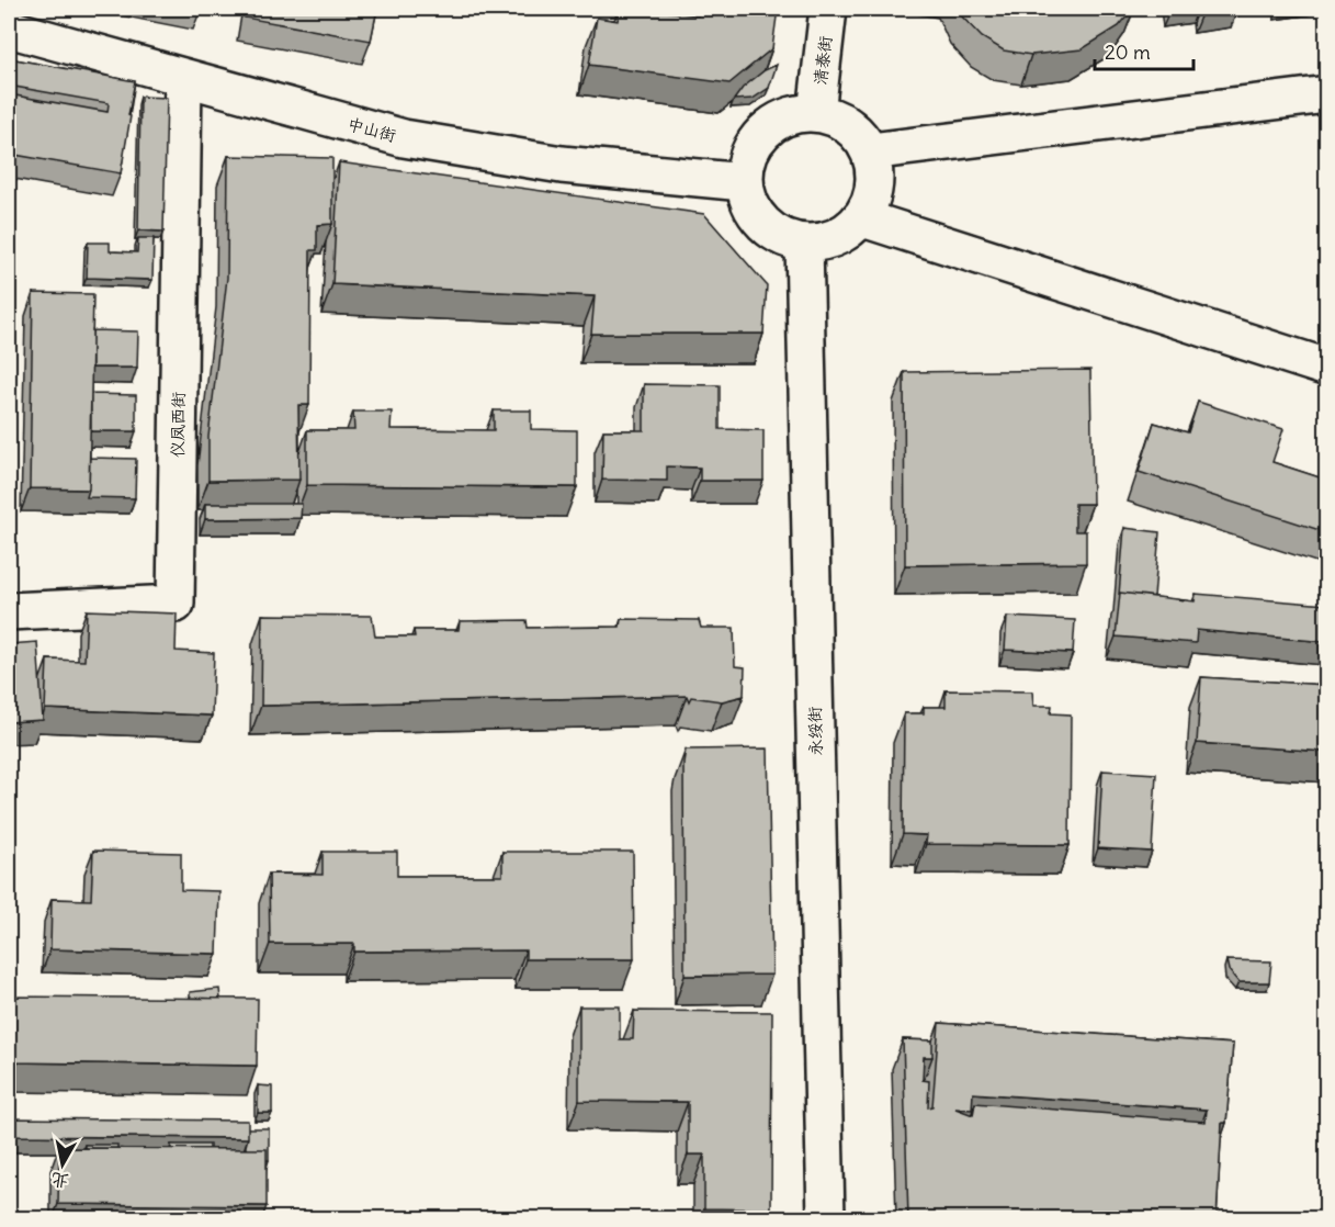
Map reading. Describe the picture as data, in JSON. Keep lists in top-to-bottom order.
{
  "streets": {
    "street": [
      "清泰街",
      "中山街",
      "仪凤西街",
      "永绥街"
    ]
  },
  "crossings": [
    ["清泰街", "中山街"],
    ["清泰街", "永绥街"],
    ["中山街", "仪凤西街"],
    ["中山街", "永绥街"]
  ],
  "scale_bar": "20 m",
  "north": "bottom"
}
